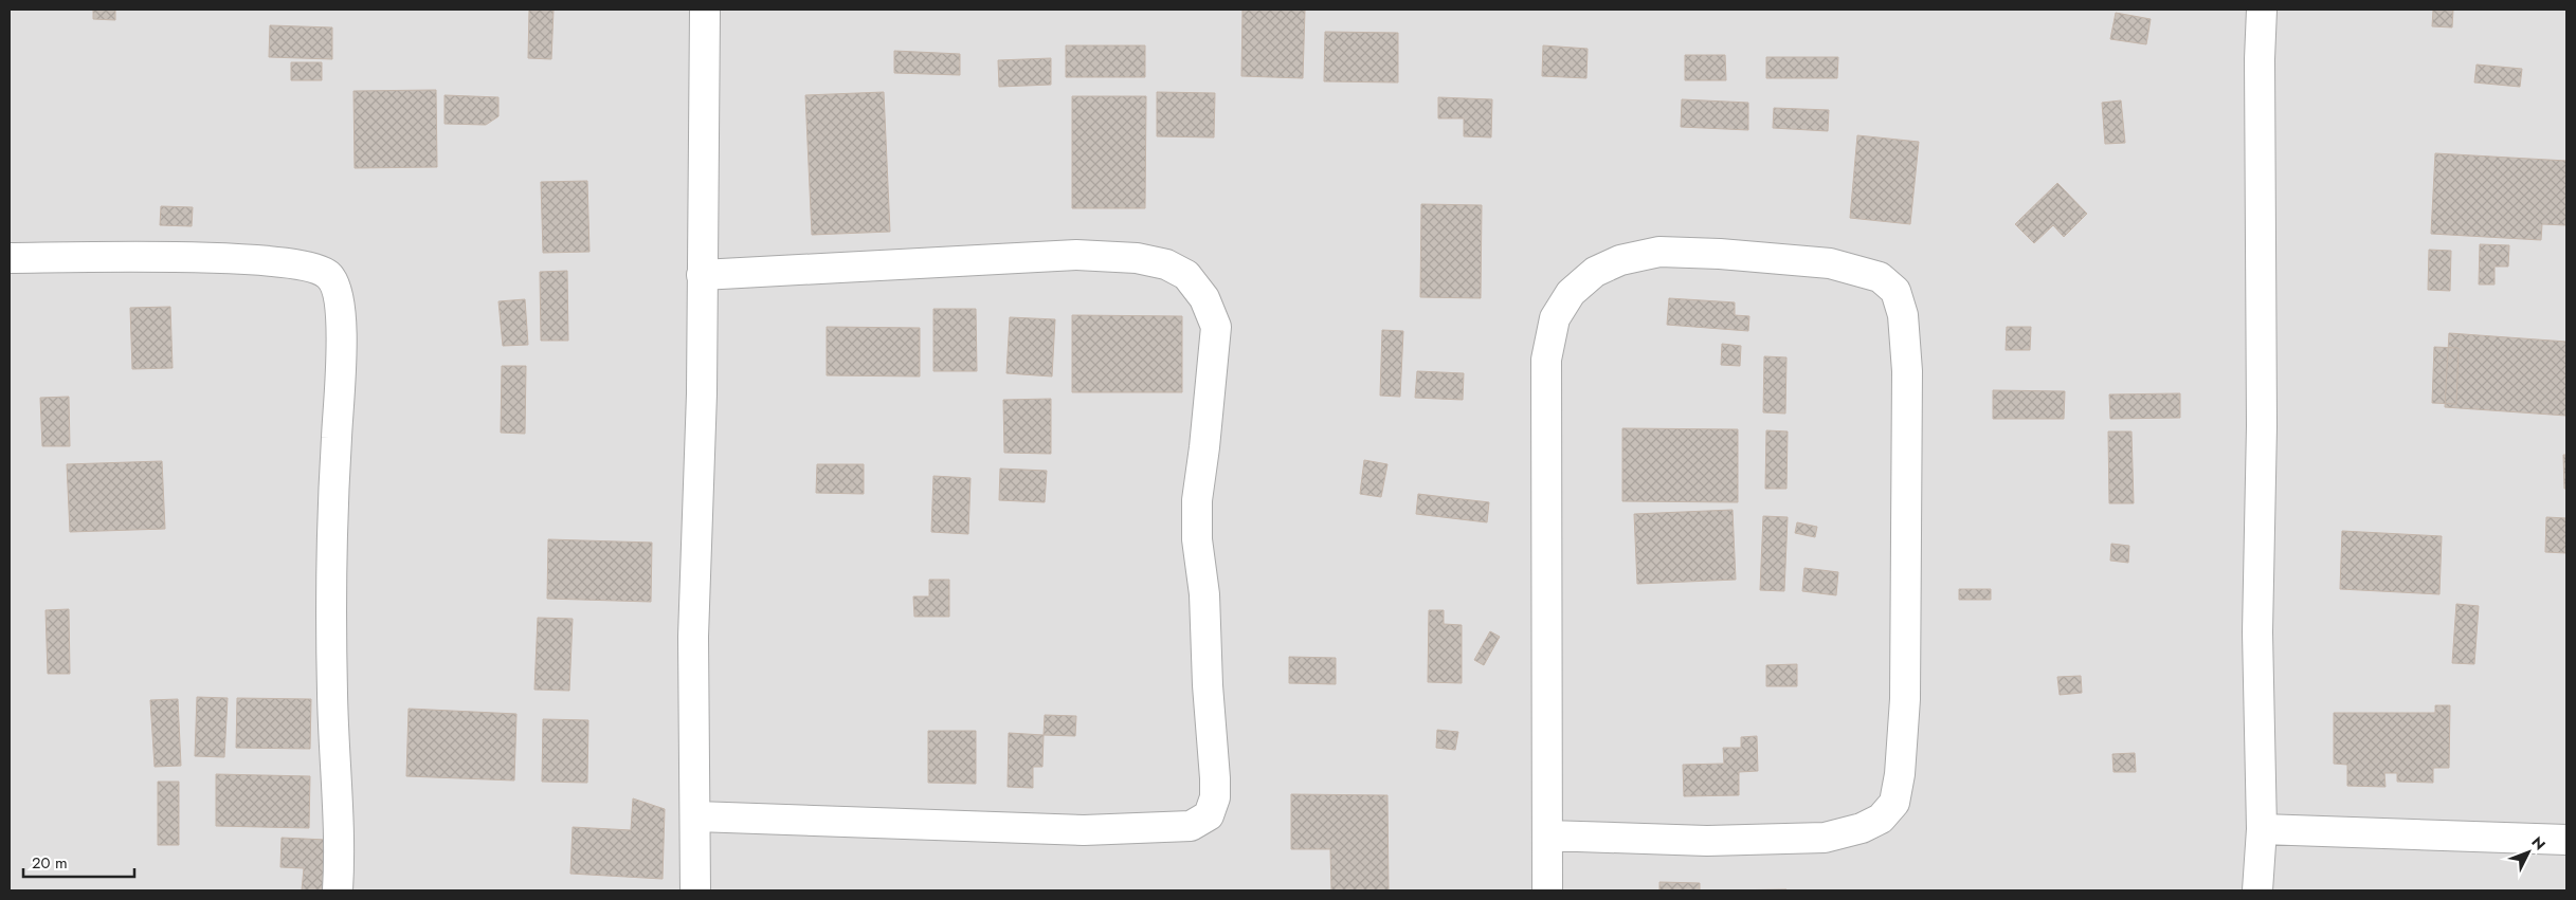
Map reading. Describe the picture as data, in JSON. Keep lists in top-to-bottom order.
{
  "scale_bar": "20 m",
  "north": "top right"
}
